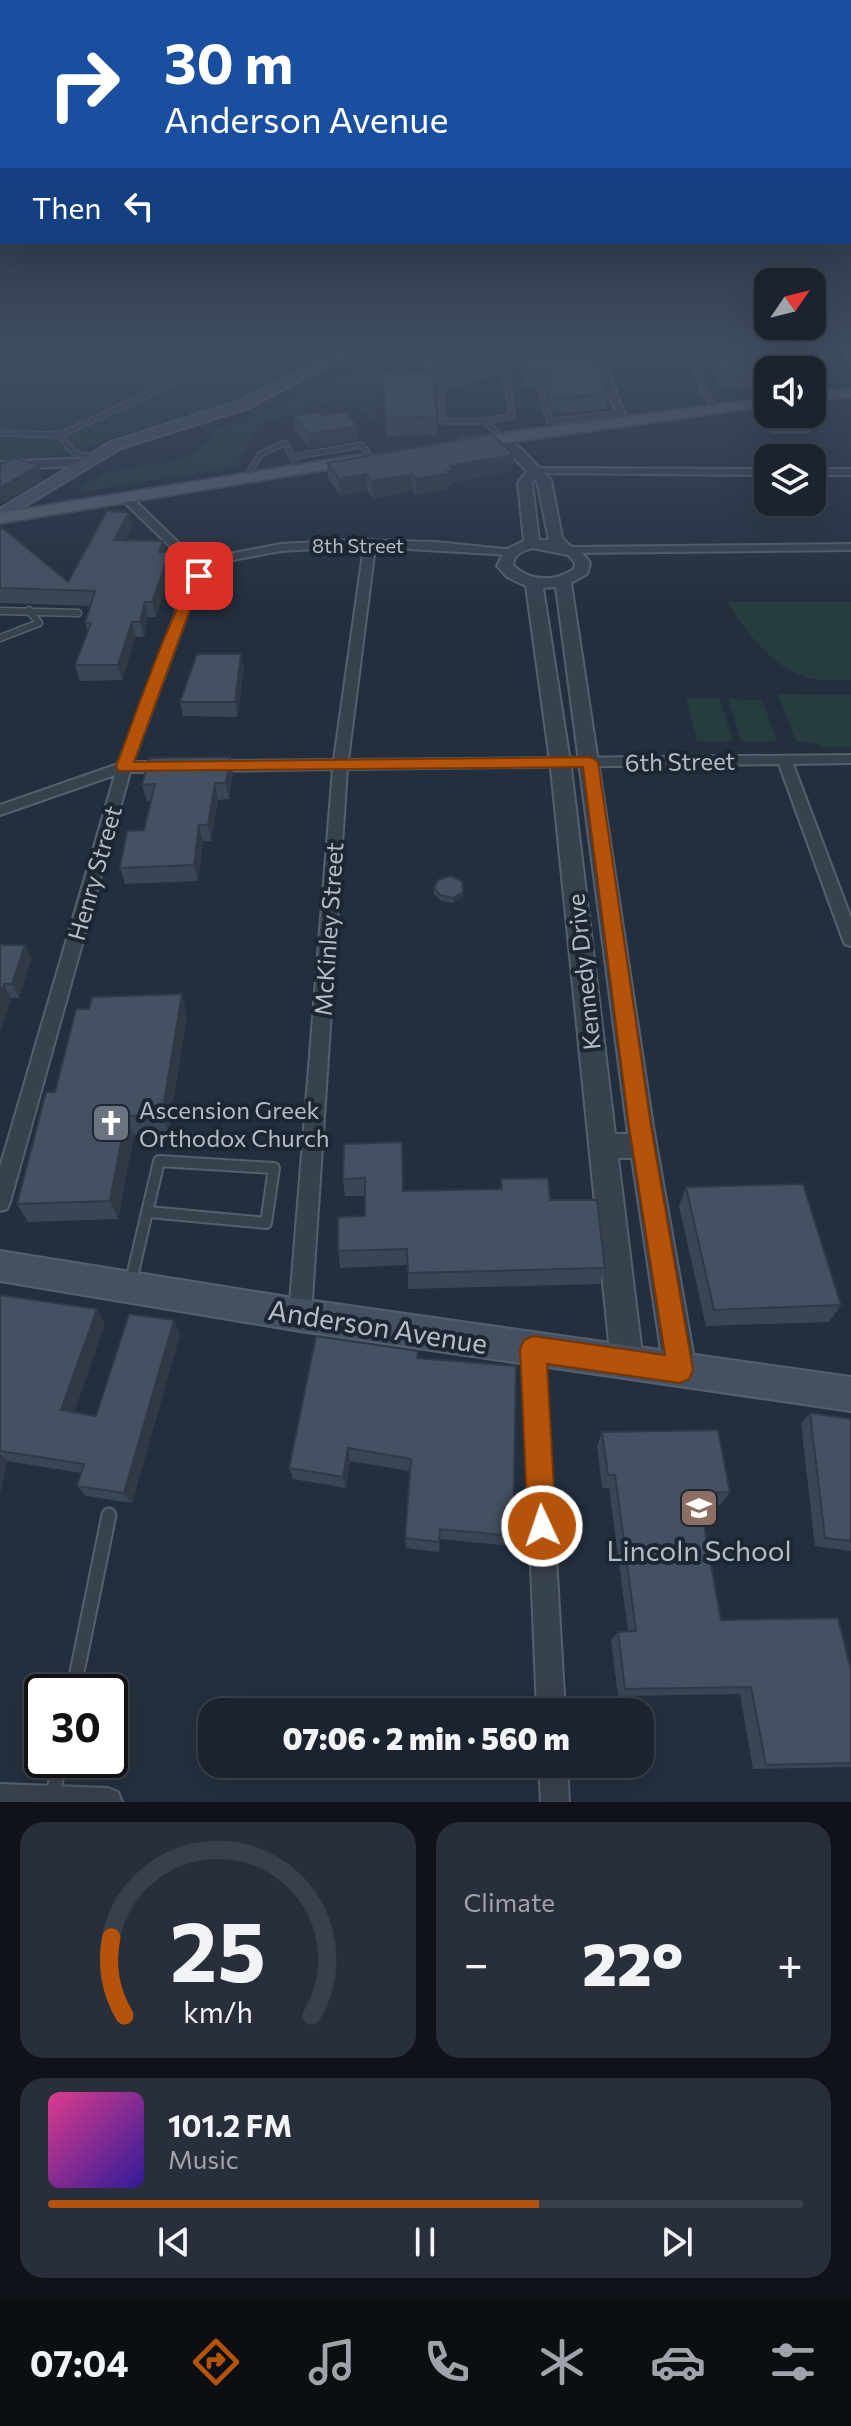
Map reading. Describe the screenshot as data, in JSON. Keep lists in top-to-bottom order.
{
  "streets": {
    "main road": ["Anderson Avenue"],
    "street": [
      "8th Street",
      "6th Street",
      "Henry Street",
      "McKinley Street",
      "Kennedy Drive"
    ]
  },
  "crossings": [
    ["8th Street", "Henry Street"],
    ["8th Street", "McKinley Street"],
    ["6th Street", "Henry Street"],
    ["6th Street", "McKinley Street"],
    ["6th Street", "Kennedy Drive"],
    ["McKinley Street", "Anderson Avenue"],
    ["Kennedy Drive", "Anderson Avenue"]
  ],
  "places": {
    "church": ["Ascension Greek Orthodox Church"],
    "school or university": ["Lincoln School"]
  },
  "north": "top right",
  "page": {
    "turn": ["30 m", "Anderson Avenue"],
    "then": "Then",
    "limit": "30",
    "trip": "07:06 · 2 min · 560 m",
    "tile": "Climate",
    "heat": ["−", "22°", "+"],
    "song": ["101.2 FM", "Music"],
    "tabs": "07:04",
    "gauge": ["25", "km/h"]
  }
}
